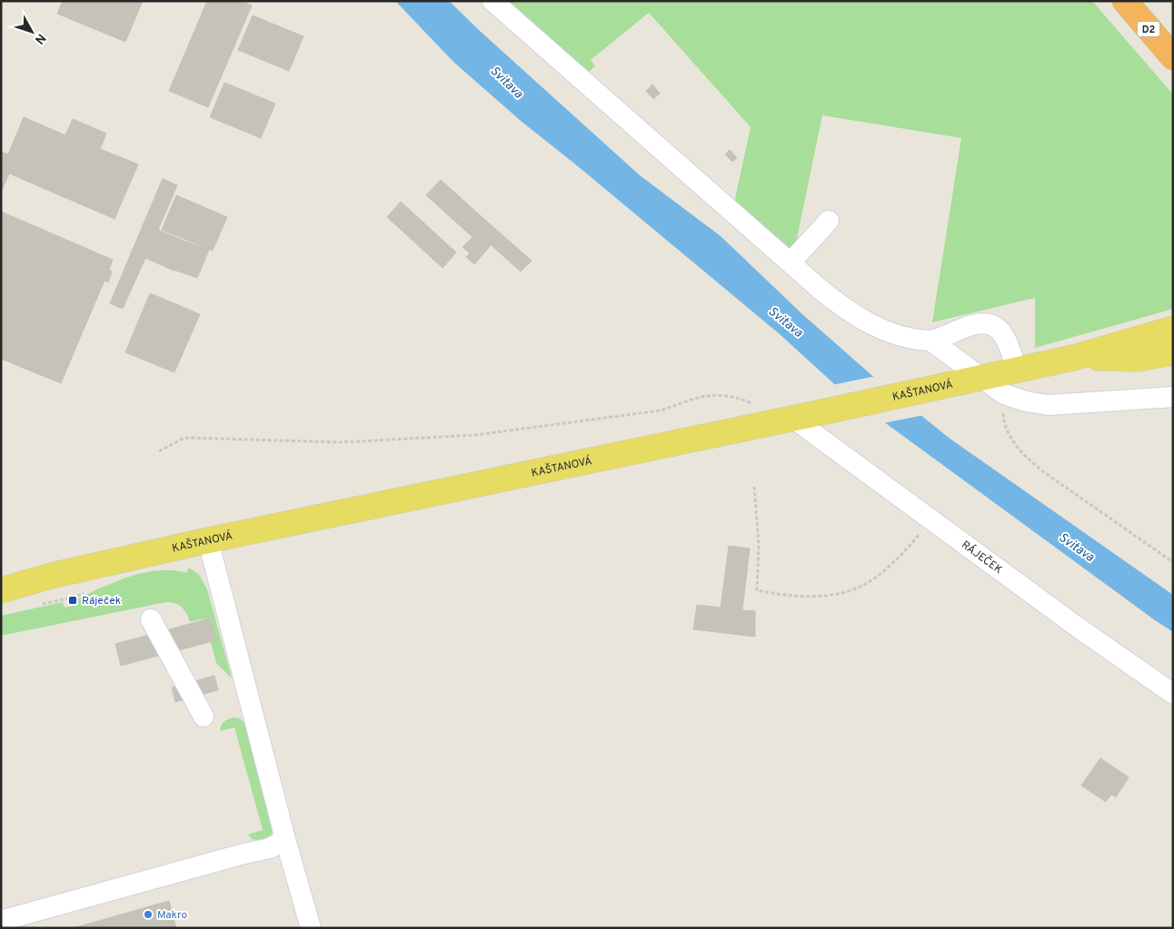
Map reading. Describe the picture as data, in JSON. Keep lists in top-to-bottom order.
{
  "streets": {
    "highway": ["D2"],
    "main road": ["KAŠTANOVÁ"],
    "street": ["RÁJEČEK"]
  },
  "crossings": [
    ["KAŠTANOVÁ", "RÁJEČEK"]
  ],
  "water": ["Svitava"],
  "places": {
    "transit": ["Ráječek"],
    "other": ["Makro"]
  },
  "north": "bottom right"
}
